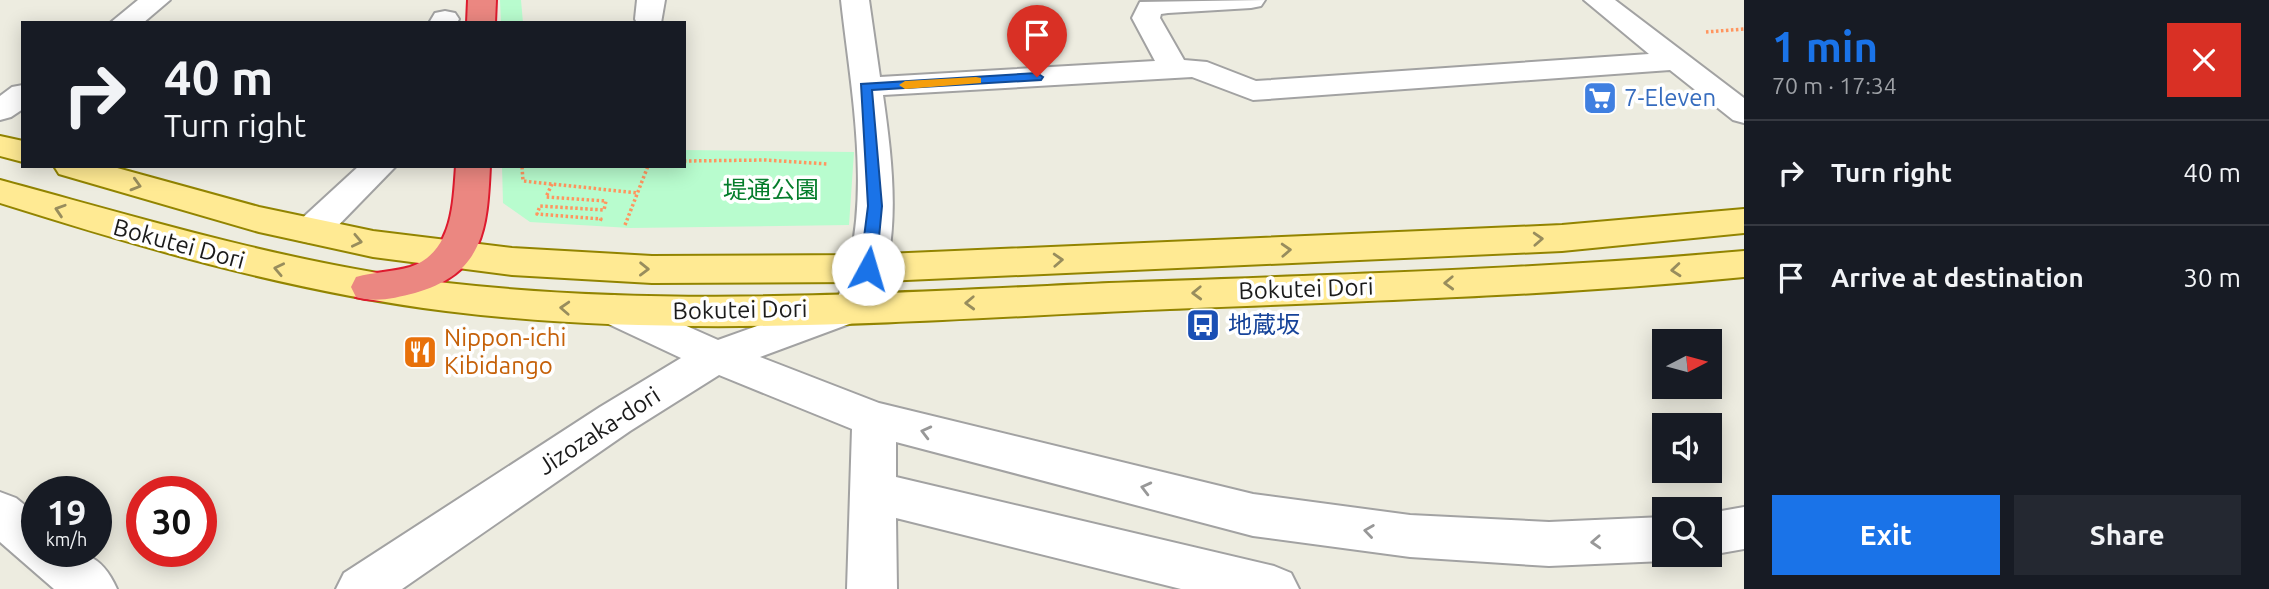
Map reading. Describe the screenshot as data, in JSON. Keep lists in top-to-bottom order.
{
  "streets": {
    "main road": ["Bokutei Dori"],
    "street": ["Jizozaka-dori"]
  },
  "crossings": [
    ["Bokutei Dori", "Jizozaka-dori"]
  ],
  "parks": ["堤通公園"],
  "places": {
    "supermarket": ["7-Eleven"],
    "bus stop": ["地蔵坂"],
    "restaurant": ["Nippon-ichi Kibidango"]
  },
  "north": "right",
  "page": {
    "heading": ["1 min", "70 m · 17:34"],
    "turn": ["40 m", "Turn right"],
    "list": [
      {
        "name": "Turn right",
        "value": "40 m"
      },
      {
        "name": "Arrive at destination",
        "value": "30 m"
      }
    ],
    "speed": "19 km/h",
    "limit": "30",
    "buttons": ["Exit", "Share"]
  }
}
